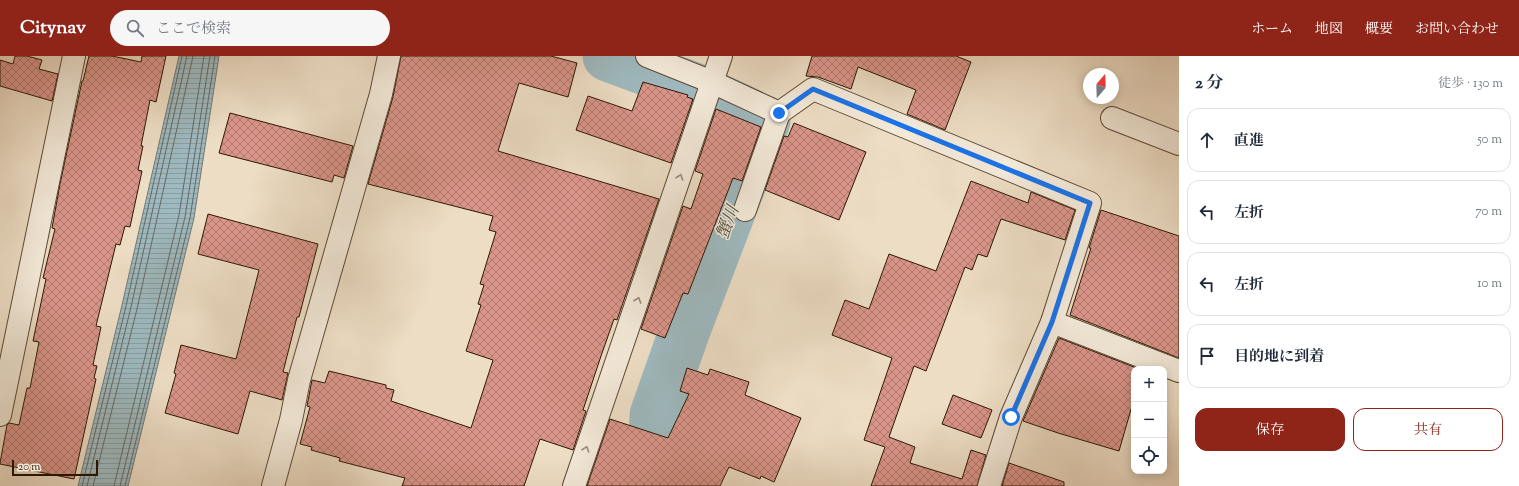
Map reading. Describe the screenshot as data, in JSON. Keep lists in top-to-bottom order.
{
  "water": ["蟹川"],
  "scale_bar": "20 m",
  "north": "top",
  "page": {
    "header": "Citynav",
    "search": "ここで検索",
    "nav": [
      "ホーム",
      "地図",
      "概要",
      "お問い合わせ"
    ],
    "heading": ["2 分", "徒歩 · 130 m"],
    "list": [
      ["直進", "50 m"],
      ["左折", "70 m"],
      ["左折", "10 m"],
      "目的地に到着"
    ],
    "map_buttons": ["+", "−"],
    "buttons": ["保存", "共有"],
    "scale": "20 m"
  }
}
